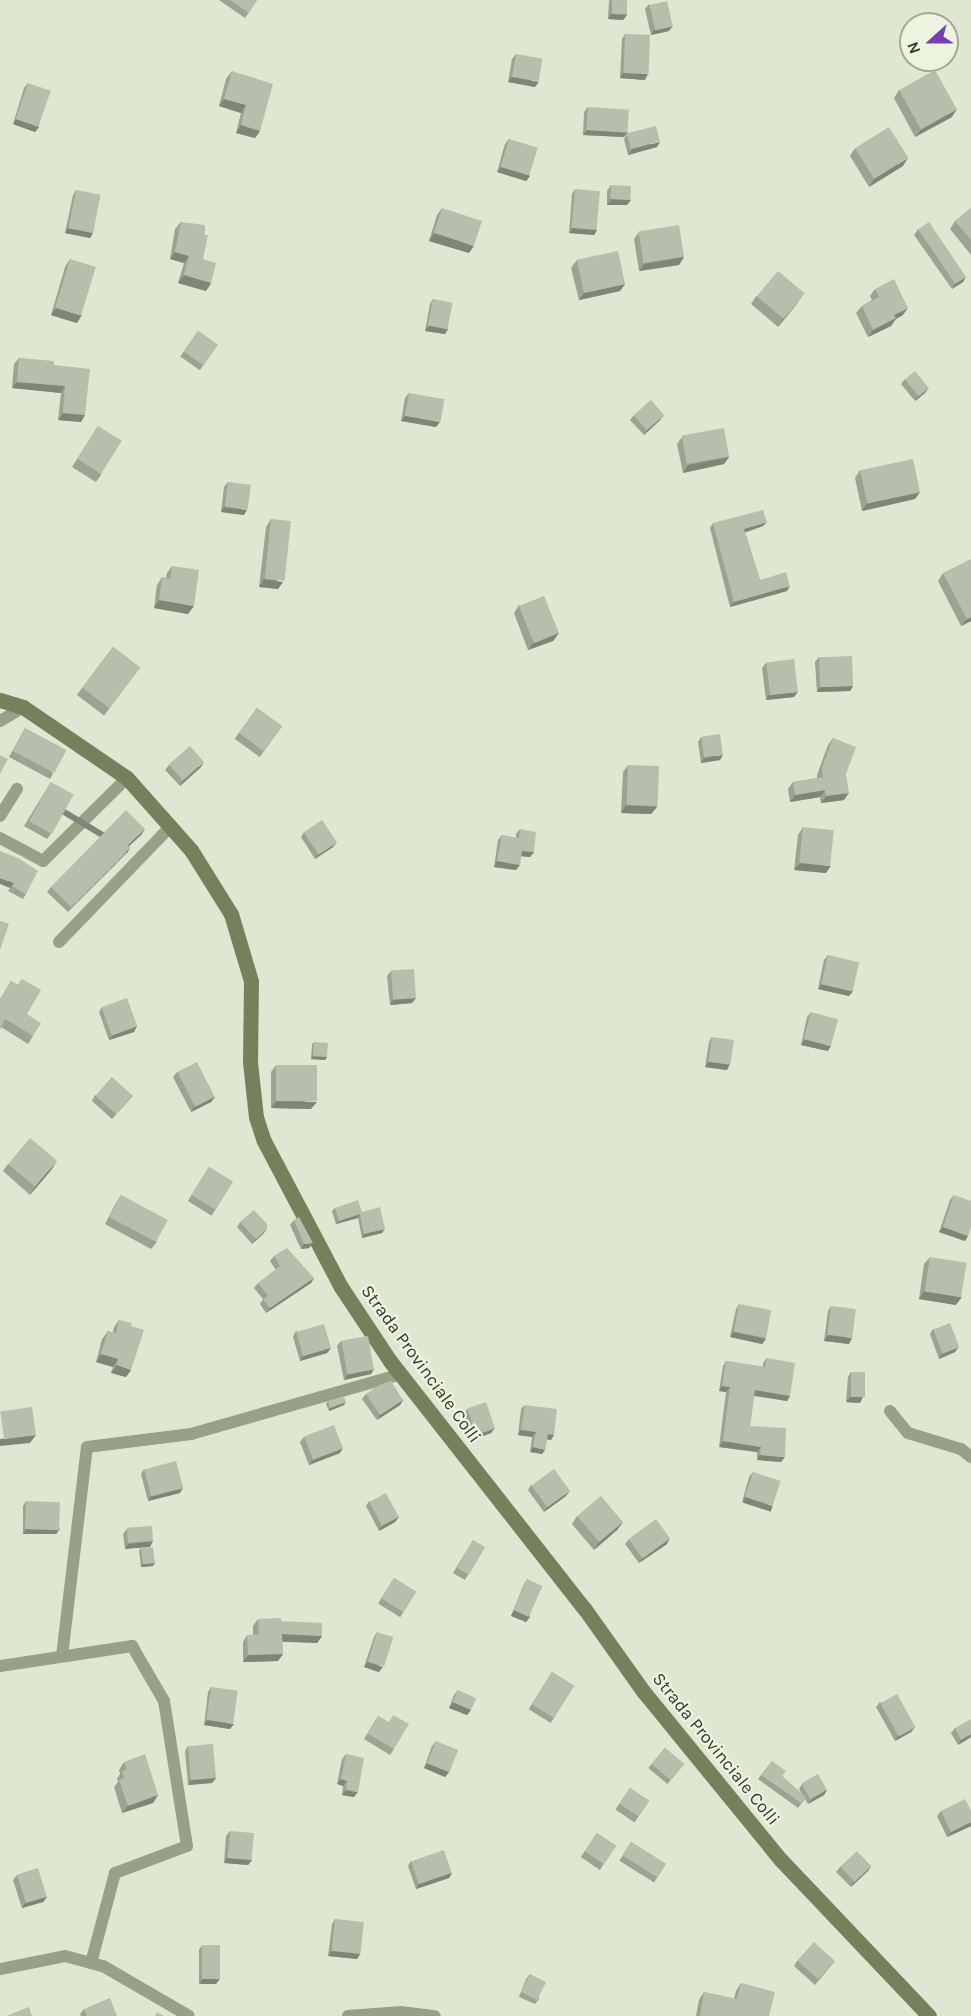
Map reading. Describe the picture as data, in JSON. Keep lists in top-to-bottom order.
{
  "streets": {
    "street": ["Strada Provinciale Colli"]
  },
  "north": "left"
}
